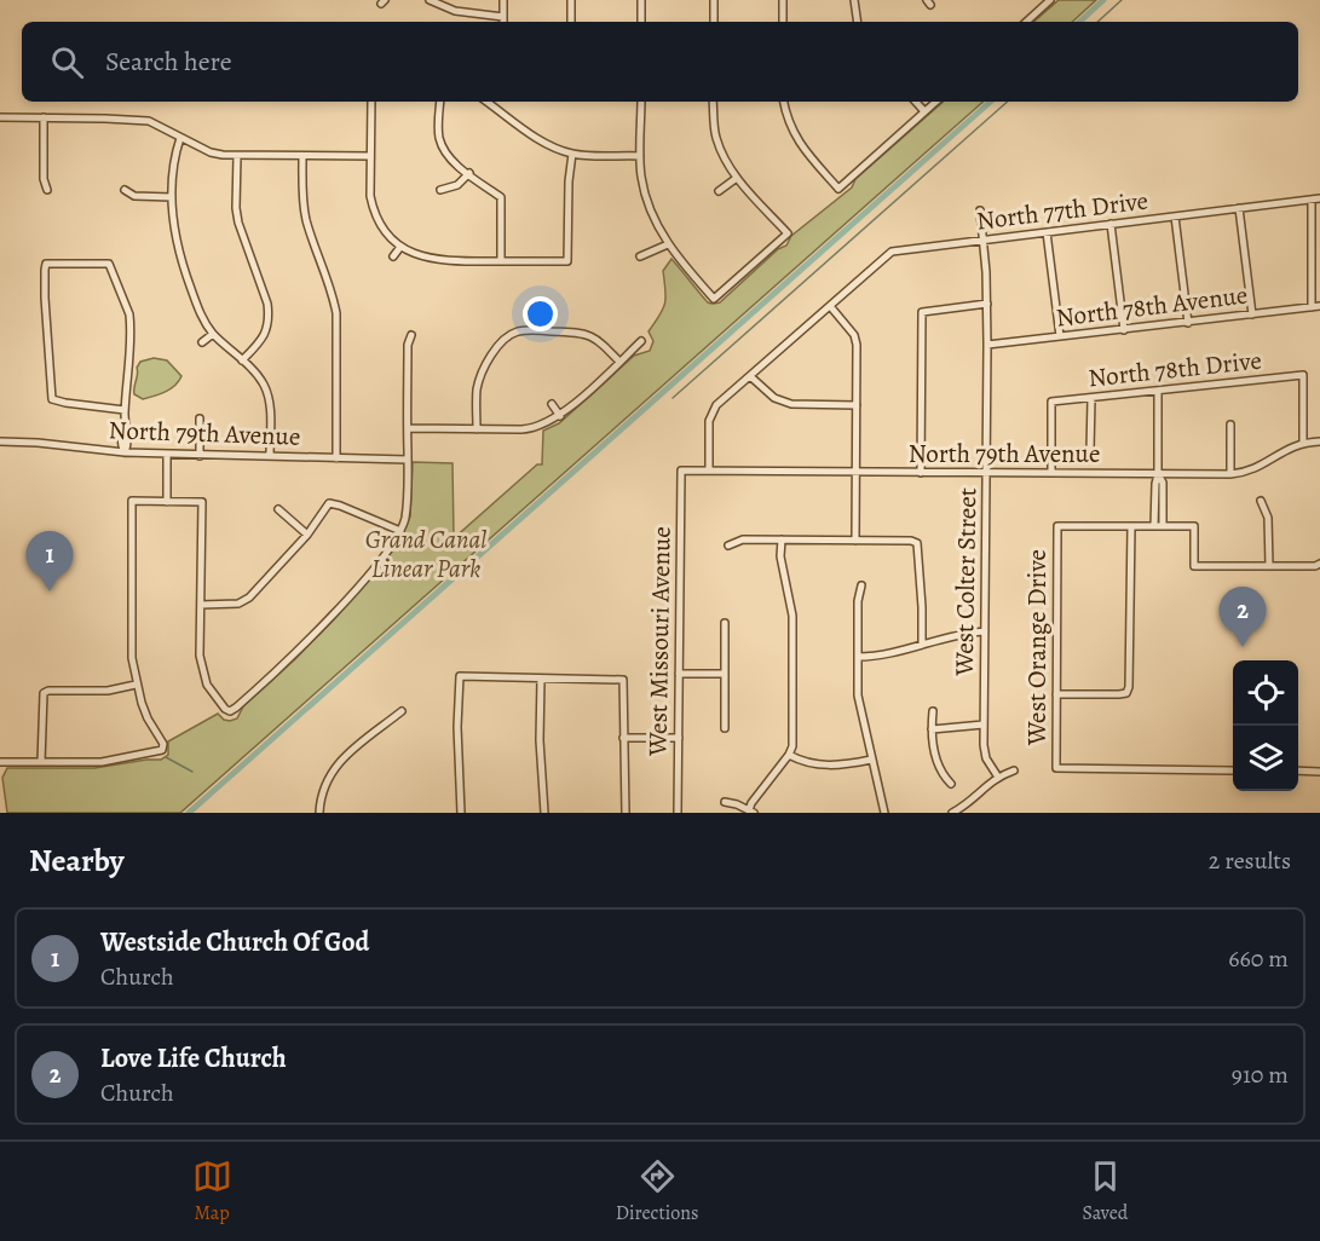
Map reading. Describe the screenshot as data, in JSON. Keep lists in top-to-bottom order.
{
  "streets": {
    "street": [
      "North 77th Drive",
      "North 78th Avenue",
      "North 78th Drive",
      "North 79th Avenue",
      "West Colter Street",
      "West Missouri Avenue",
      "West Orange Drive"
    ]
  },
  "crossings": [
    ["North 77th Drive", "North 79th Avenue"],
    ["North 77th Drive", "West Colter Street"],
    ["North 78th Avenue", "West Colter Street"],
    ["North 78th Drive", "North 79th Avenue"],
    ["North 79th Avenue", "West Colter Street"],
    ["North 79th Avenue", "West Missouri Avenue"]
  ],
  "parks": ["Grand Canal Linear Park"],
  "page": {
    "search": "Search here",
    "pins": ["1", "2"],
    "heading": ["Nearby", "2 results"],
    "list": [
      {
        "mark": "1",
        "name": "Westside Church Of God",
        "note": "Church",
        "value": "660 m"
      },
      {
        "mark": "2",
        "name": "Love Life Church",
        "note": "Church",
        "value": "910 m"
      }
    ],
    "nav": ["Map", "Directions", "Saved"]
  }
}
